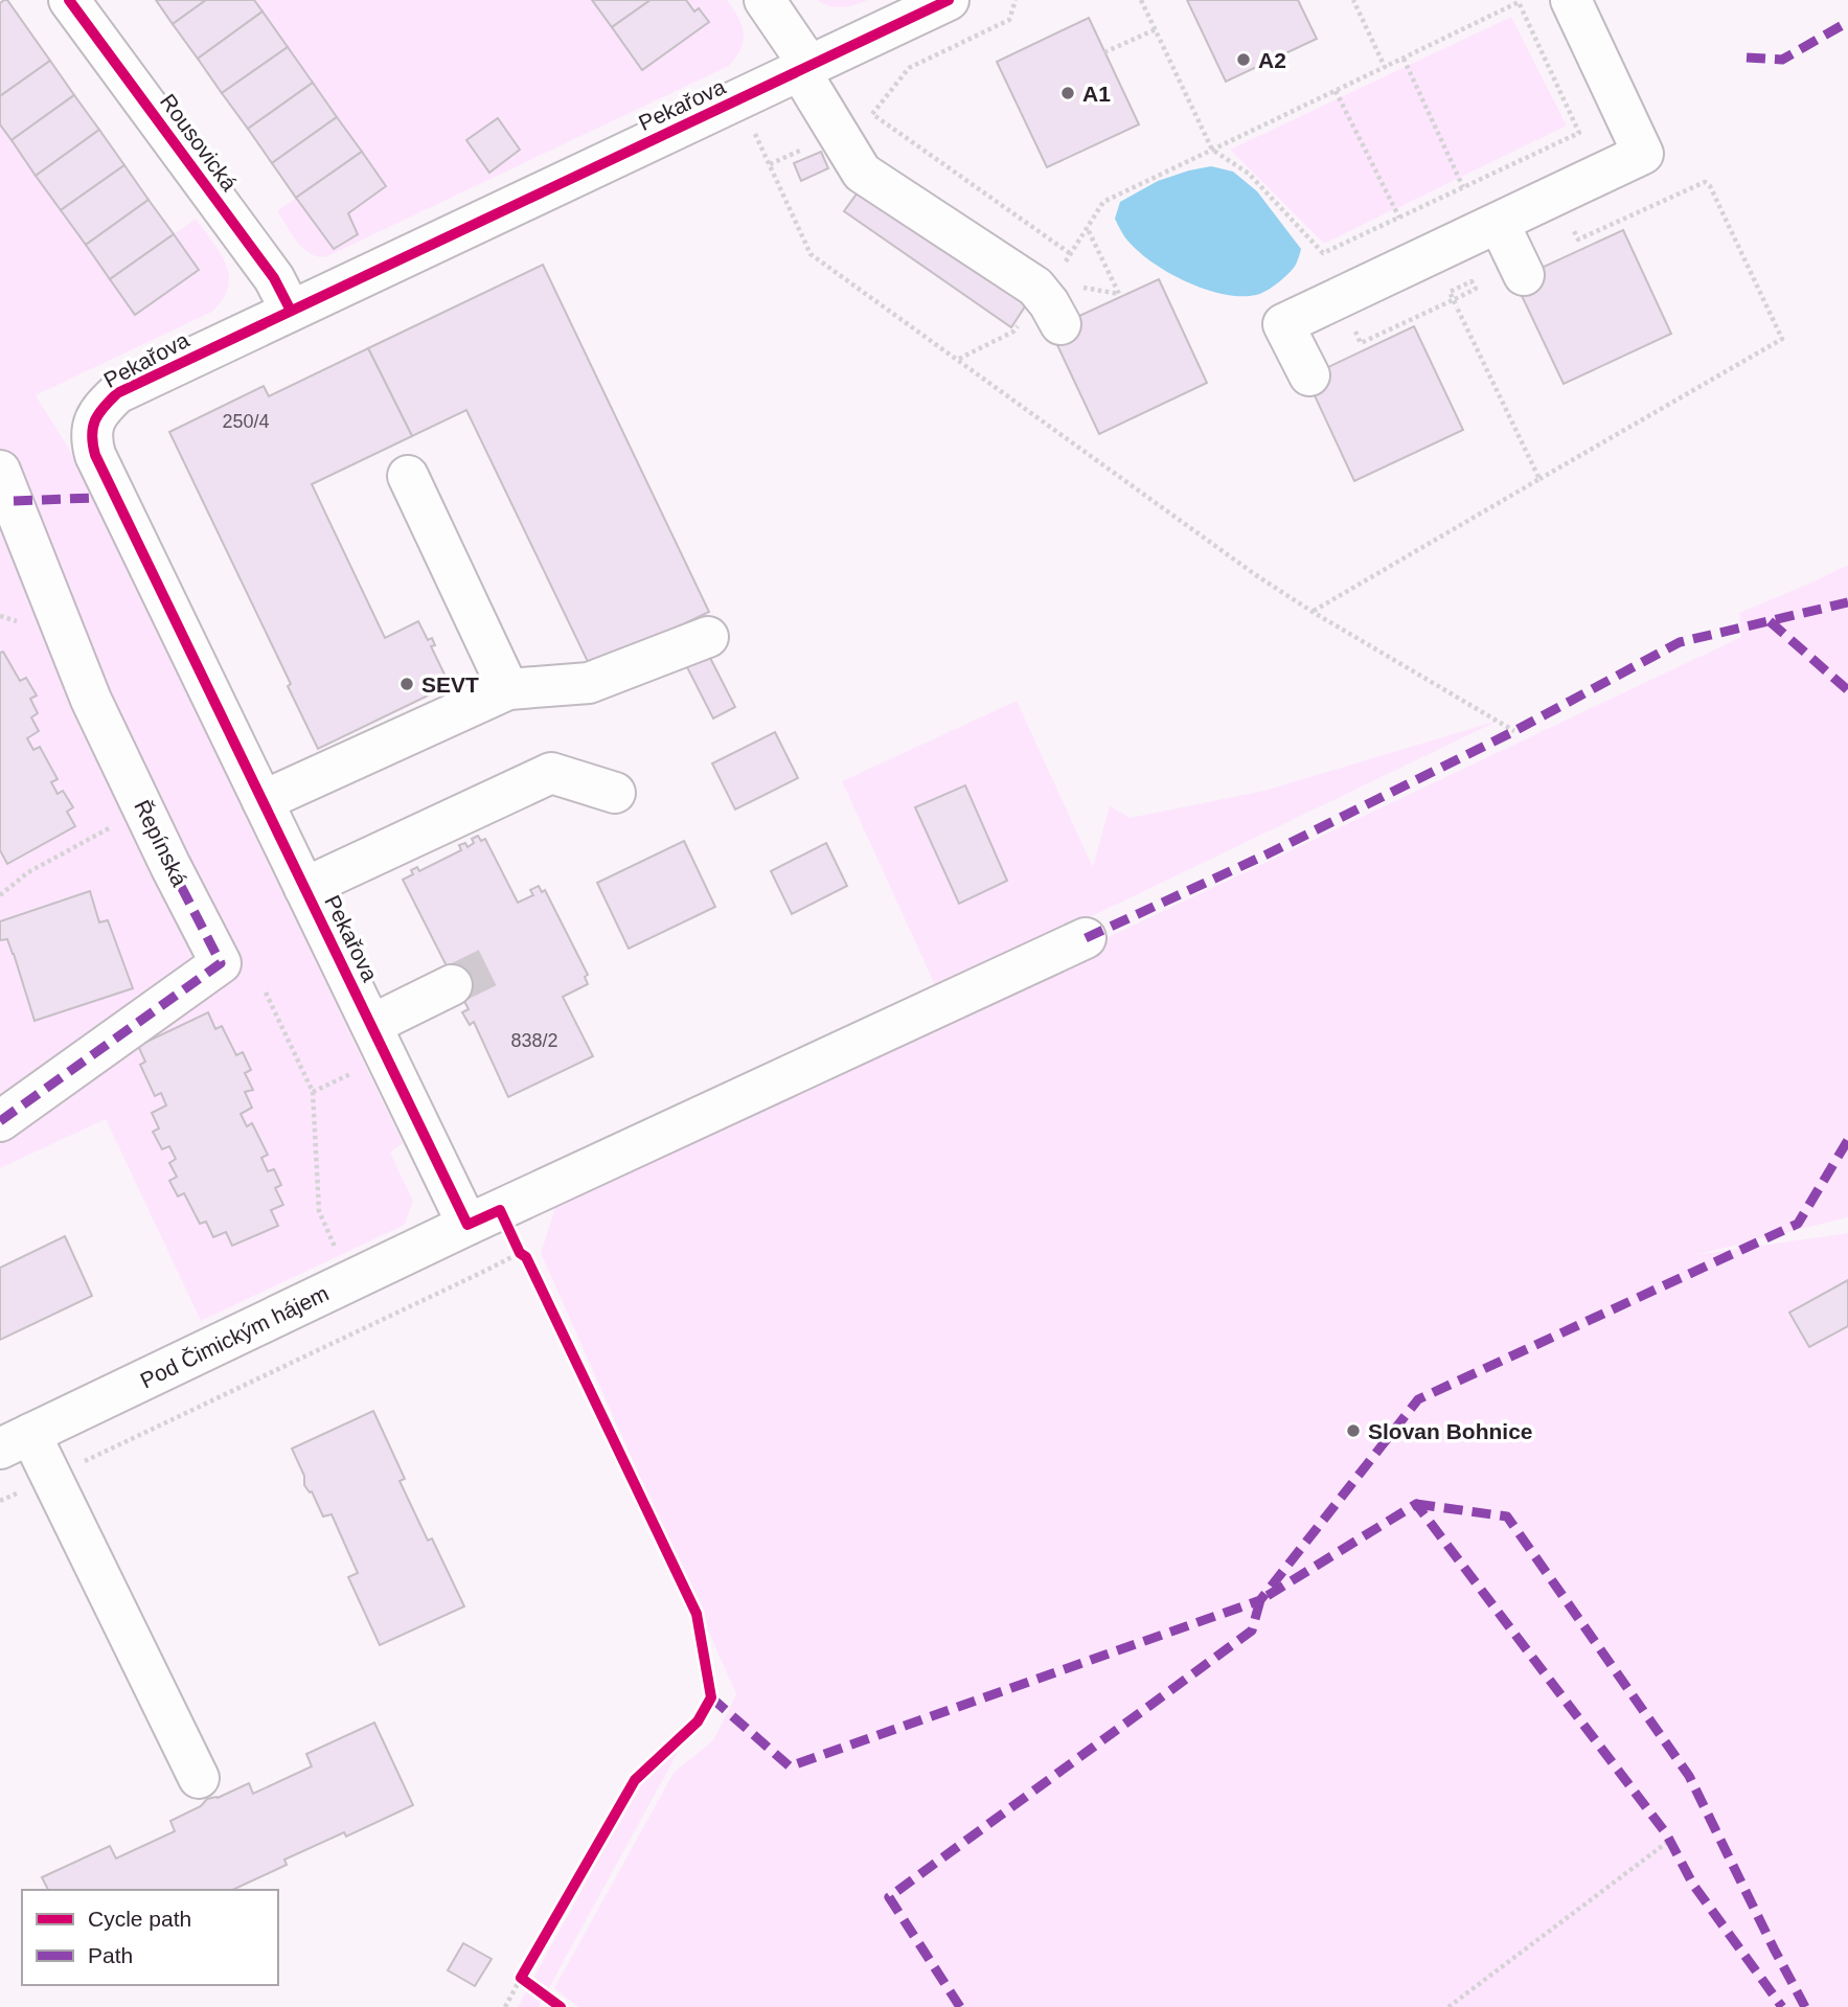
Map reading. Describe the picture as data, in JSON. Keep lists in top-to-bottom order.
{
  "streets": {
    "street": [
      "Pekařova",
      "Rousovická",
      "Řepínská",
      "Pod Čimickým hájem"
    ]
  },
  "crossings": [
    ["Pekařova", "Rousovická"],
    ["Pekařova", "Pod Čimickým hájem"]
  ],
  "places": [
    "A2",
    "A1",
    "SEVT",
    "Slovan Bohnice"
  ],
  "house_numbers": ["250/4", "838/2"],
  "legend": ["Cycle path", "Path"]
}
